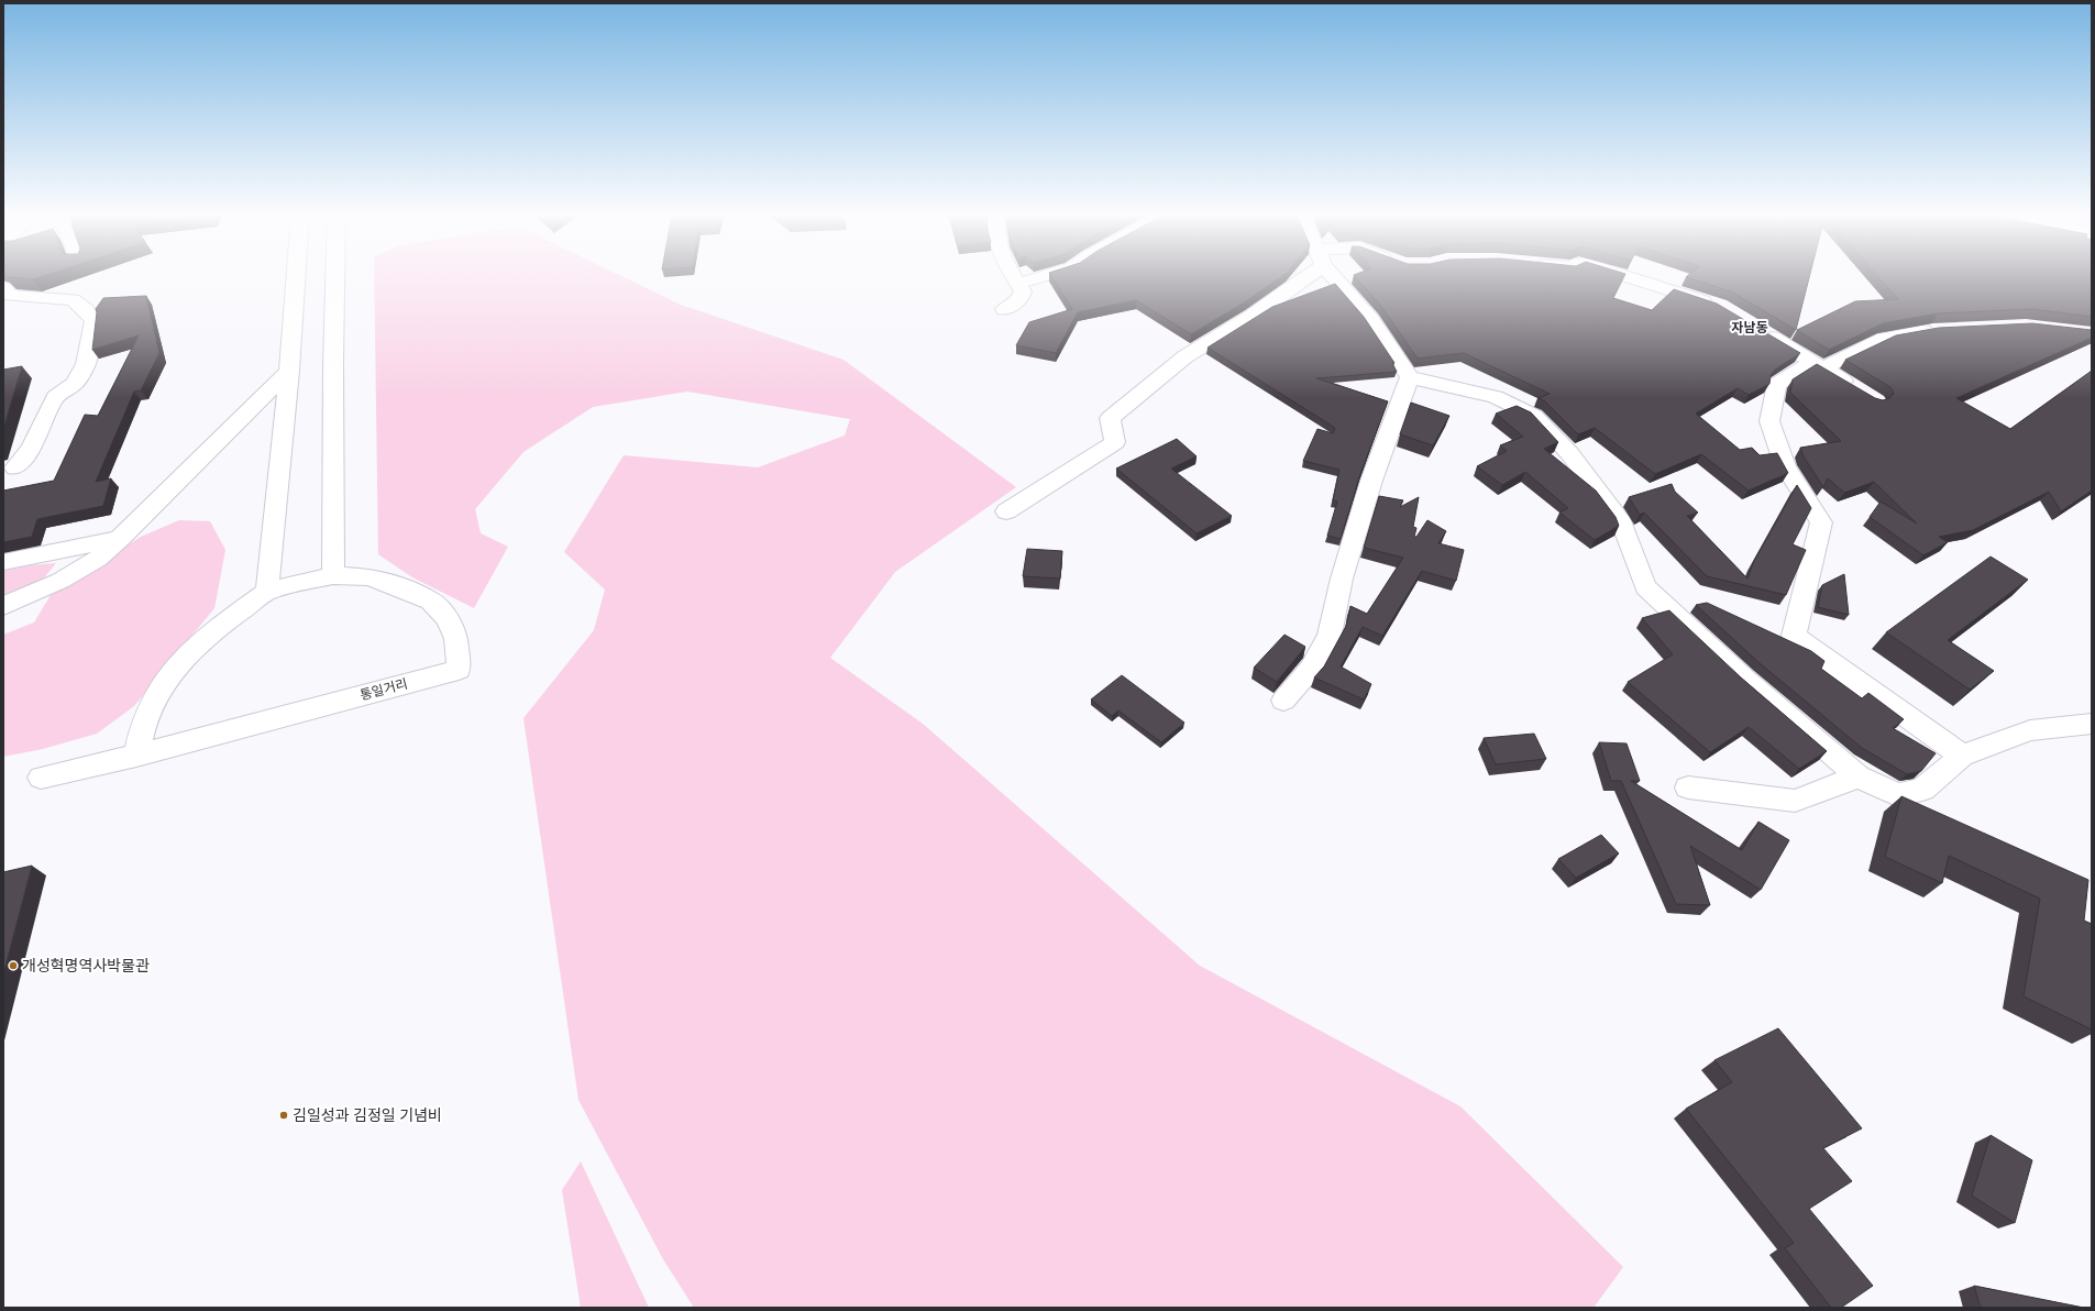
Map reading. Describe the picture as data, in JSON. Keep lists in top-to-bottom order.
{
  "streets": {
    "street": ["통일거리"]
  },
  "districts": ["자남동"],
  "places": ["개성혁명역사박물관", "김일성과 김정일 기념비"]
}
